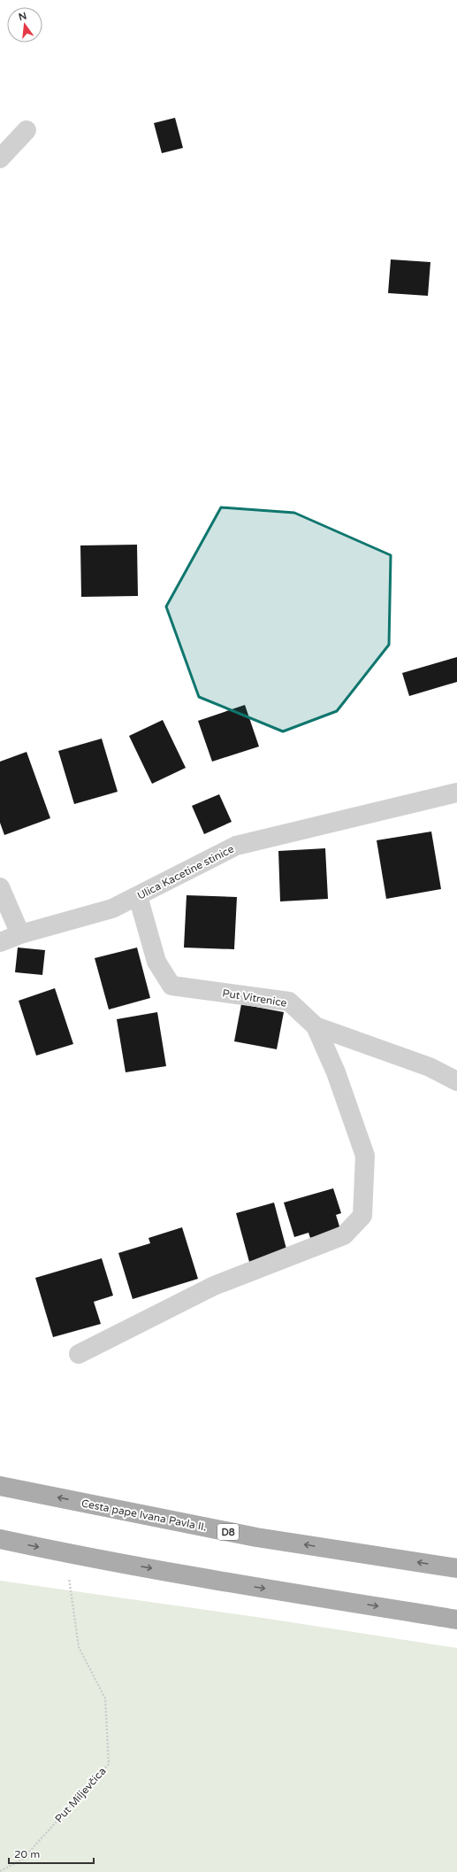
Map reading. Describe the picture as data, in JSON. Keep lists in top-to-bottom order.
{
  "streets": {
    "main road": ["Cesta pape Ivana Pavla II.", "D8"],
    "street": ["Ulica Kacetine stinice", "Put Vitrenice"],
    "path": ["Put Miljevčica"]
  },
  "crossings": [
    ["Ulica Kacetine stinice", "Put Vitrenice"]
  ],
  "scale_bar": "20 m",
  "north": "top"
}
